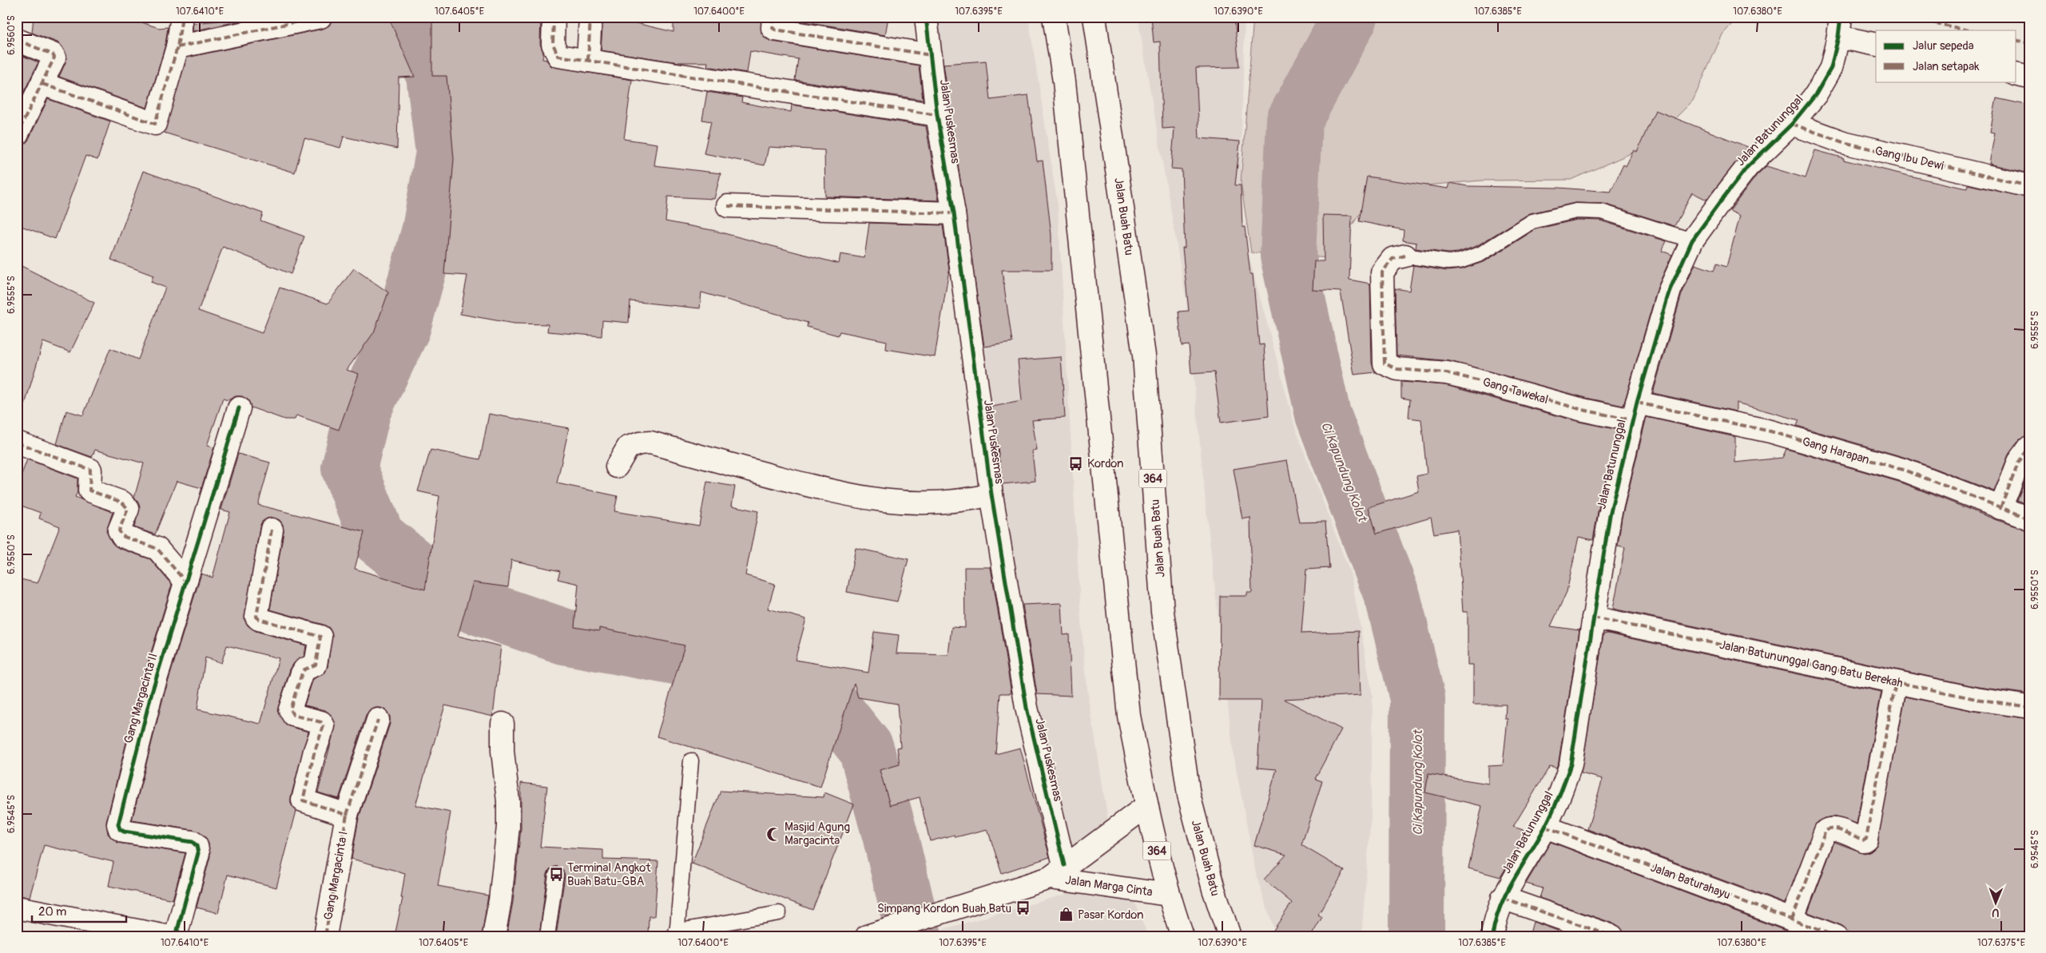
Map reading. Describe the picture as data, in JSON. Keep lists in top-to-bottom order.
{
  "streets": {
    "street": [
      "Jalan Puskesmas",
      "Jalan Batununggal",
      "Gang Ibu Dewi",
      "Jalan Buah Batu",
      "Gang Tawekal",
      "Gang Harapan",
      "364",
      "Jalan Batununggal Gang Batu Berekah",
      "Gang Margacinta II",
      "Gang Margacinta I",
      "Jalan Baturahayu",
      "Jalan Marga Cinta"
    ]
  },
  "crossings": [
    ["Jalan Puskesmas", "Jalan Marga Cinta"],
    ["Jalan Batununggal", "Gang Ibu Dewi"],
    ["Jalan Batununggal", "Gang Tawekal"],
    ["Jalan Batununggal", "Gang Harapan"],
    ["Jalan Batununggal", "Jalan Batununggal Gang Batu Berekah"],
    ["Jalan Batununggal", "Jalan Baturahayu"],
    ["Gang Tawekal", "Gang Harapan"],
    ["364", "Jalan Marga Cinta"]
  ],
  "water": ["Ci Kapundung Kolot"],
  "places": {
    "bus stop": ["Kordon", "Terminal Angkot Buah Batu-GBA", "Simpang Kordon Buah Batu"],
    "mosque": ["Masjid Agung Margacinta"],
    "shop": ["Pasar Kordon"]
  },
  "legend": ["Jalur sepeda", "Jalan setapak"],
  "scale_bar": "20 m",
  "north": "bottom",
  "coordinates": [
    "107.6410°E",
    "107.6405°E",
    "107.6400°E",
    "107.6395°E",
    "107.6390°E",
    "107.6385°E",
    "107.6380°E",
    "6.9560°S",
    "6.9555°S",
    "6.9550°S",
    "6.9545°S",
    "107.6375°E"
  ]
}
